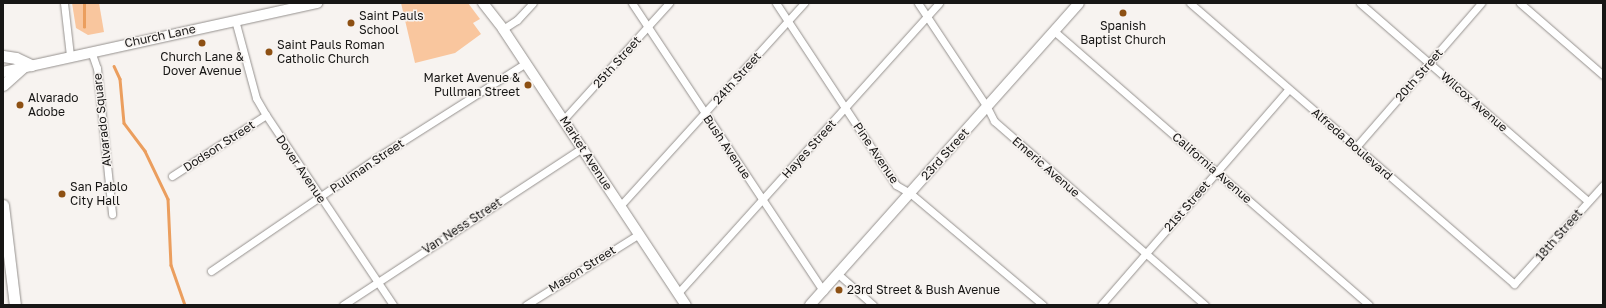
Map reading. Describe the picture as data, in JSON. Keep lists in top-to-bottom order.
{
  "streets": {
    "street": [
      "Church Lane",
      "25th Street",
      "20th Street",
      "24th Street",
      "Wilcox Avenue",
      "Alvarado Square",
      "Alfreda Boulevard",
      "Dodson Street",
      "Bush Avenue",
      "Hayes Street",
      "Market Avenue",
      "Pine Avenue",
      "23rd Street",
      "Pullman Street",
      "Emeric Avenue",
      "California Avenue",
      "Dover Avenue",
      "21st Street",
      "Van Ness Street",
      "18th Street",
      "Mason Street"
    ]
  },
  "crossings": [
    ["Church Lane", "Alvarado Square"],
    ["Church Lane", "Dover Avenue"],
    ["25th Street", "Bush Avenue"],
    ["25th Street", "Market Avenue"],
    ["20th Street", "Wilcox Avenue"],
    ["20th Street", "Alfreda Boulevard"],
    ["24th Street", "Bush Avenue"],
    ["24th Street", "Market Avenue"],
    ["24th Street", "Pine Avenue"],
    ["Wilcox Avenue", "18th Street"],
    ["Alfreda Boulevard", "21st Street"],
    ["Alfreda Boulevard", "18th Street"],
    ["Dodson Street", "Dover Avenue"],
    ["Bush Avenue", "Hayes Street"],
    ["Bush Avenue", "23rd Street"],
    ["Hayes Street", "Market Avenue"],
    ["Hayes Street", "Pine Avenue"],
    ["Hayes Street", "Emeric Avenue"],
    ["Market Avenue", "Pullman Street"],
    ["Market Avenue", "Van Ness Street"],
    ["Market Avenue", "Mason Street"],
    ["Pine Avenue", "23rd Street"],
    ["23rd Street", "Emeric Avenue"],
    ["23rd Street", "California Avenue"],
    ["Pullman Street", "Dover Avenue"],
    ["Emeric Avenue", "21st Street"],
    ["California Avenue", "21st Street"],
    ["Dover Avenue", "Van Ness Street"]
  ],
  "places": [
    "Spanish Baptist Church",
    "Saint Pauls School",
    "Church Lane & Dover Avenue",
    "Saint Pauls Roman Catholic Church",
    "Market Avenue & Pullman Street",
    "Alvarado Adobe",
    "San Pablo City Hall",
    "23rd Street & Bush Avenue"
  ]
}
